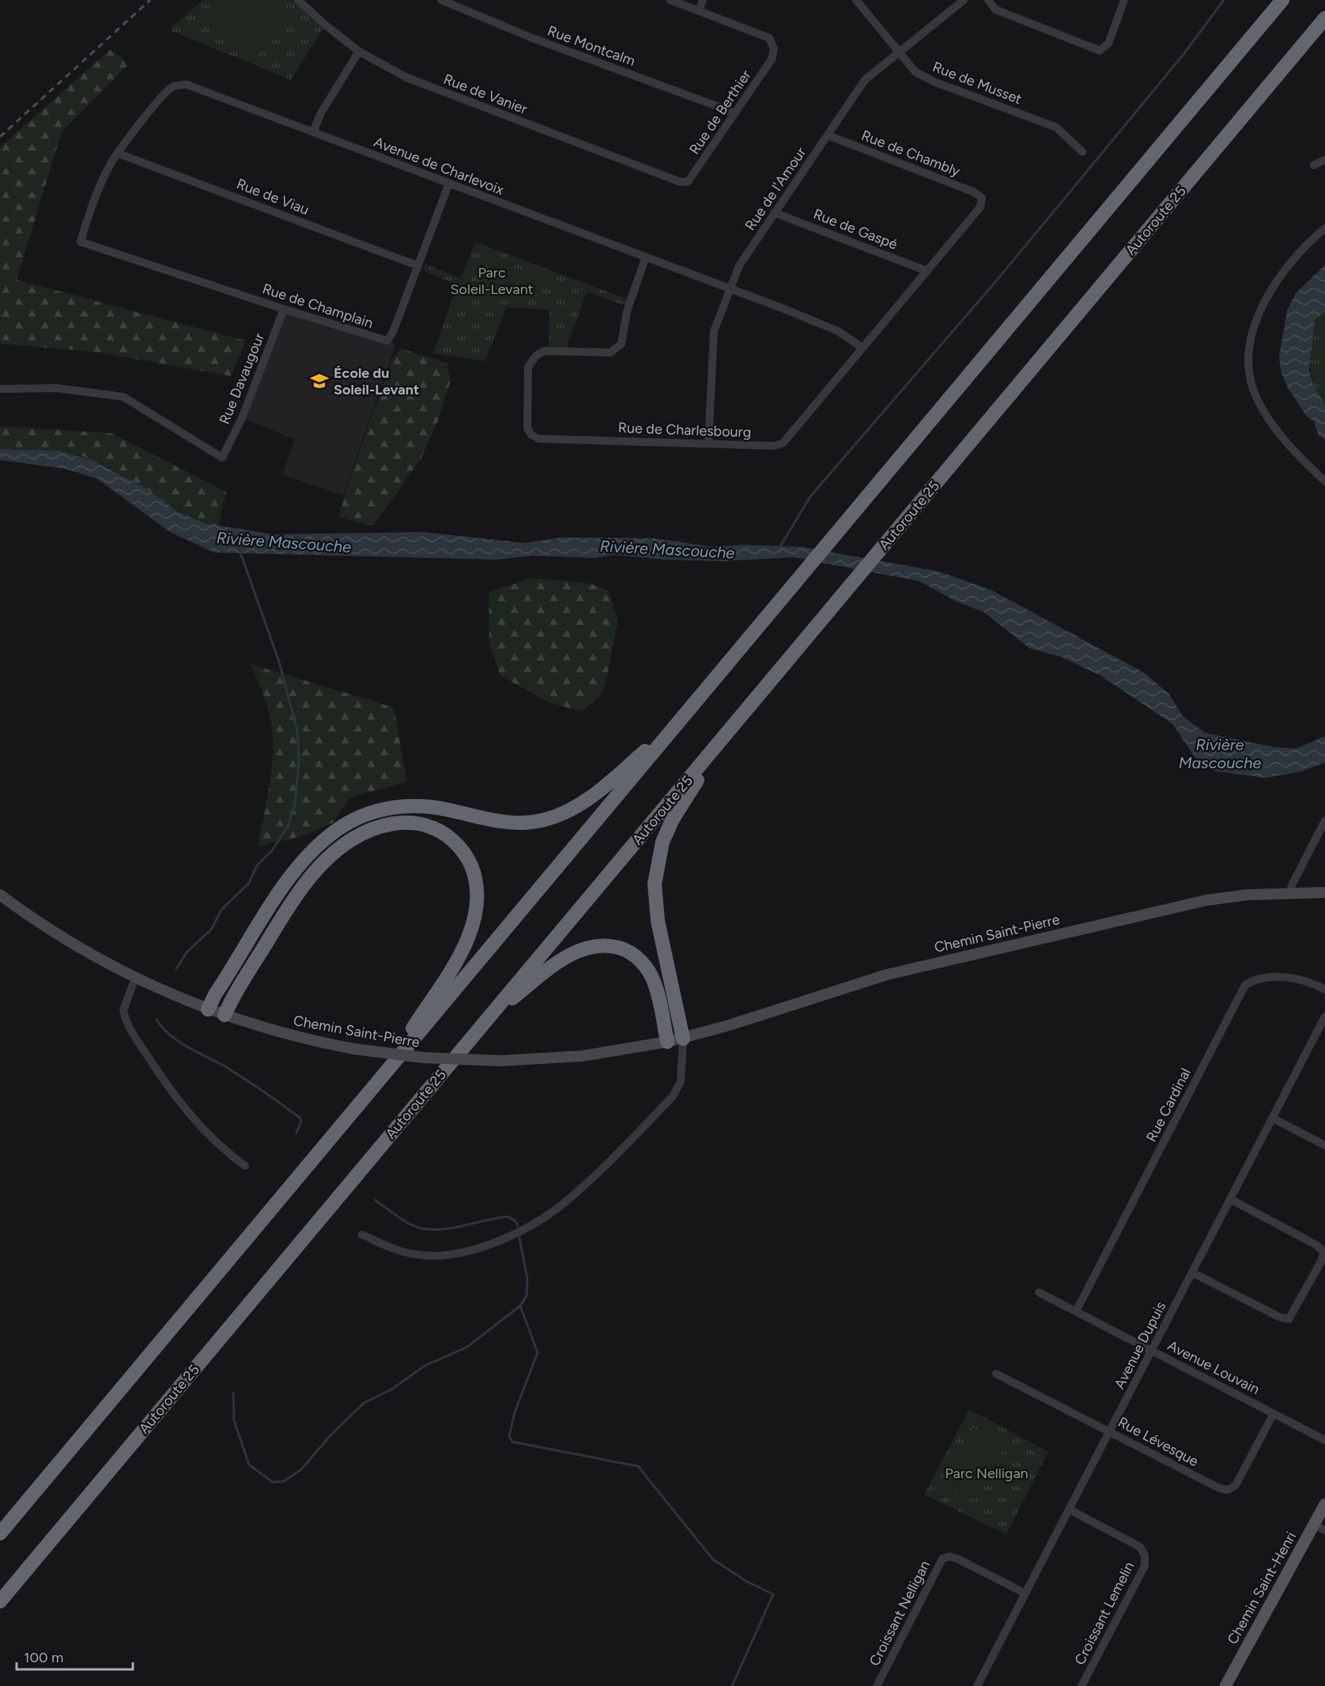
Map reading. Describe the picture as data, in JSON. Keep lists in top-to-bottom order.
{
  "streets": {
    "highway": ["Autoroute 25"],
    "main road": ["Chemin Saint-Henri"],
    "street": [
      "Rue Montcalm",
      "Rue de Musset",
      "Rue de Vanier",
      "Rue de Berthier",
      "Rue de Chambly",
      "Avenue de Charlevoix",
      "Rue de l'Amour",
      "Rue de Viau",
      "Rue de Gaspé",
      "Rue de Champlain",
      "Rue Davaugour",
      "Rue de Charlesbourg",
      "Chemin Saint-Pierre",
      "Rue Cardinal",
      "Avenue Dupuis",
      "Avenue Louvain",
      "Rue Lévesque",
      "Croissant Nelligan",
      "Croissant Lemelin"
    ]
  },
  "crossings": [
    ["Rue Montcalm", "Rue de Berthier"],
    ["Rue de Musset", "Rue de l'Amour"],
    ["Rue de Vanier", "Rue de Berthier"],
    ["Rue de Chambly", "Rue de l'Amour"],
    ["Rue de Chambly", "Rue de Charlesbourg"],
    ["Avenue de Charlevoix", "Rue de l'Amour"],
    ["Avenue de Charlevoix", "Rue de Viau"],
    ["Avenue de Charlevoix", "Rue de Champlain"],
    ["Avenue de Charlevoix", "Rue de Charlesbourg"],
    ["Rue de l'Amour", "Rue de Gaspé"],
    ["Rue de l'Amour", "Rue de Charlesbourg"],
    ["Rue de Viau", "Rue de Champlain"],
    ["Rue de Gaspé", "Rue de Charlesbourg"],
    ["Rue de Champlain", "Rue Davaugour"],
    ["Rue Cardinal", "Avenue Louvain"],
    ["Avenue Dupuis", "Avenue Louvain"],
    ["Avenue Dupuis", "Rue Lévesque"],
    ["Avenue Dupuis", "Croissant Nelligan"],
    ["Avenue Dupuis", "Croissant Lemelin"],
    ["Avenue Louvain", "Rue Lévesque"]
  ],
  "water": ["Rivière Mascouche"],
  "parks": ["Parc Soleil-Levant", "Parc Nelligan"],
  "places": {
    "school or university": ["École du Soleil-Levant"]
  },
  "scale_bar": "100 m"
}
